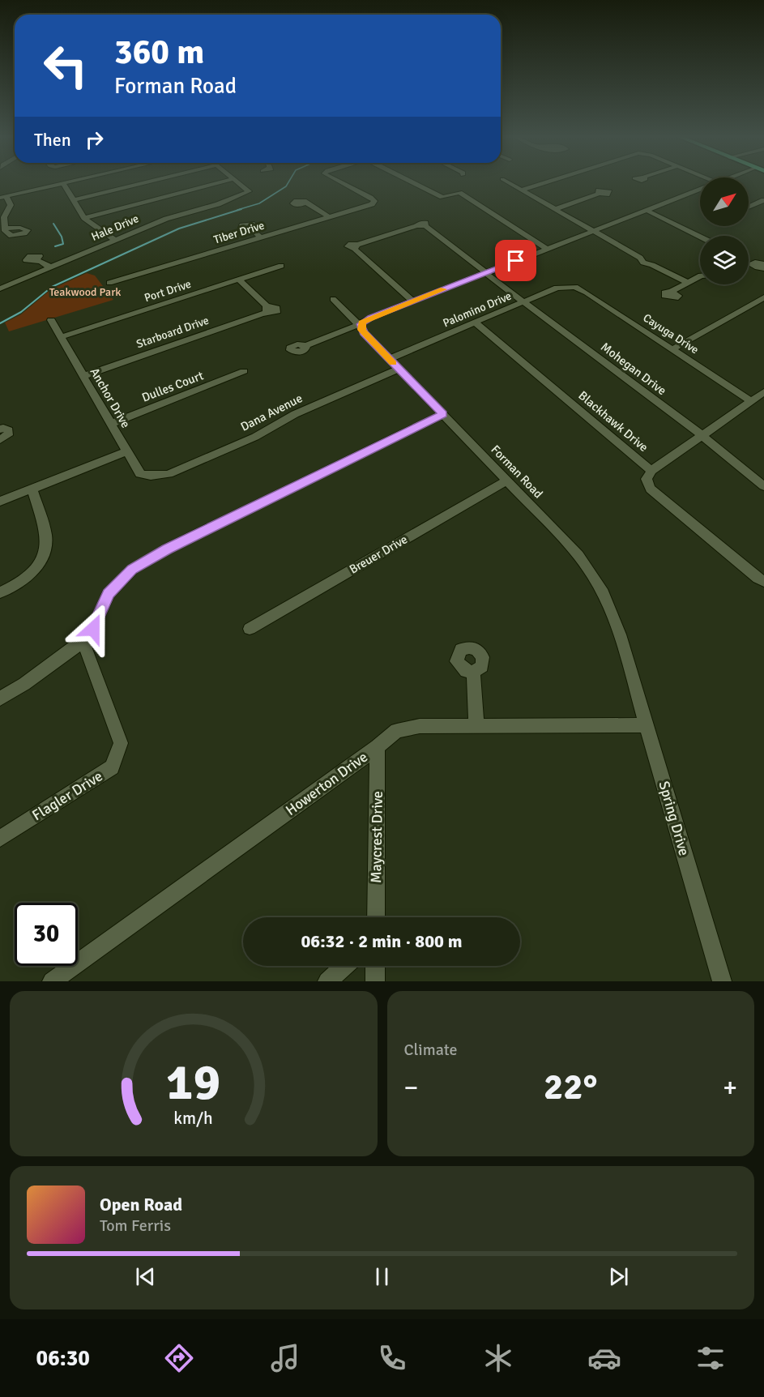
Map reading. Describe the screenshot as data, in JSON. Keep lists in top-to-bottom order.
{
  "streets": {
    "street": [
      "Hale Drive",
      "Tiber Drive",
      "Port Drive",
      "Palomino Drive",
      "Starboard Drive",
      "Cayuga Drive",
      "Mohegan Drive",
      "Dulles Court",
      "Anchor Drive",
      "Dana Avenue",
      "Blackhawk Drive",
      "Forman Road",
      "Breuer Drive",
      "Howerton Drive",
      "Flagler Drive",
      "Spring Drive",
      "Maycrest Drive"
    ]
  },
  "crossings": [
    ["Port Drive", "Starboard Drive"],
    ["Port Drive", "Anchor Drive"],
    ["Palomino Drive", "Cayuga Drive"],
    ["Palomino Drive", "Mohegan Drive"],
    ["Palomino Drive", "Blackhawk Drive"],
    ["Palomino Drive", "Forman Road"],
    ["Starboard Drive", "Anchor Drive"],
    ["Dulles Court", "Anchor Drive"],
    ["Anchor Drive", "Dana Avenue"],
    ["Dana Avenue", "Forman Road"],
    ["Forman Road", "Breuer Drive"],
    ["Forman Road", "Spring Drive"],
    ["Howerton Drive", "Spring Drive"],
    ["Howerton Drive", "Maycrest Drive"]
  ],
  "parks": ["Teakwood Park"],
  "north": "top right",
  "page": {
    "turn": ["360 m", "Forman Road"],
    "then": "Then",
    "limit": "30",
    "trip": "06:32 · 2 min · 800 m",
    "tile": "Climate",
    "heat": ["−", "22°", "+"],
    "song": ["Open Road", "Tom Ferris"],
    "tabs": "06:30",
    "gauge": ["19", "km/h"]
  }
}
